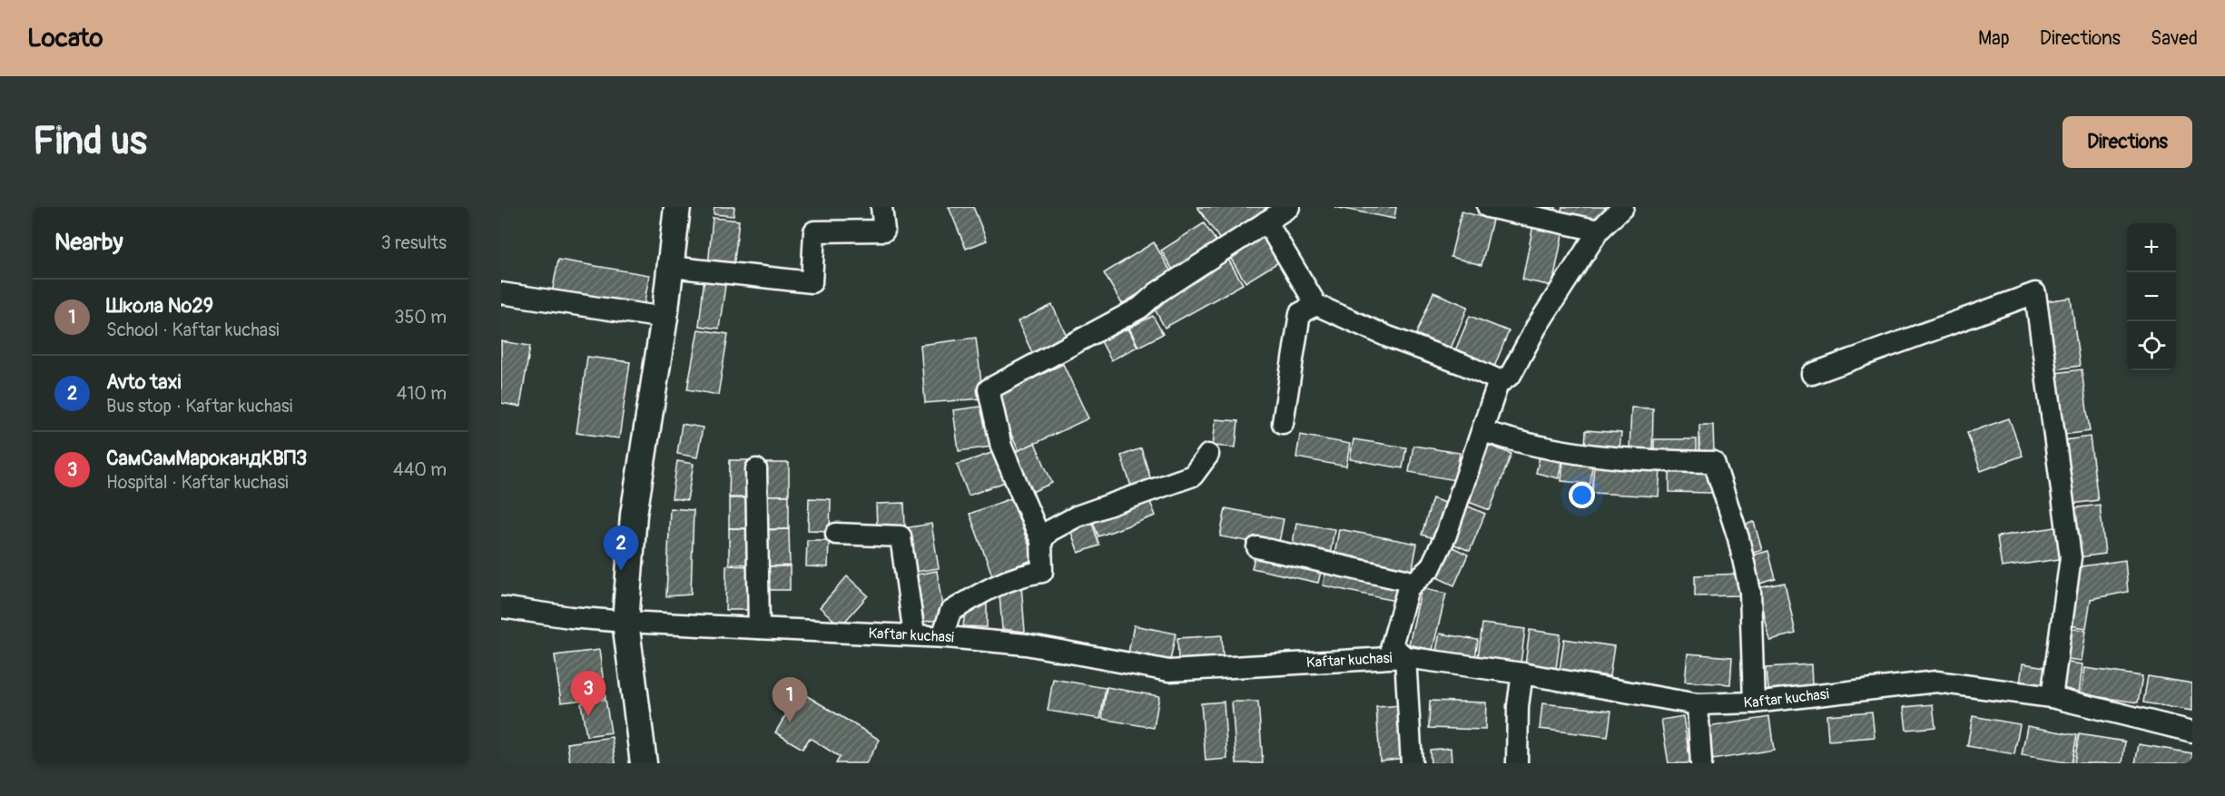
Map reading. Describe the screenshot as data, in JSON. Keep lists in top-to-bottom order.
{
  "streets": {
    "street": ["Kaftar kuchasi"]
  },
  "page": {
    "header": "Locato",
    "nav": ["Map", "Directions", "Saved"],
    "buttons": "Directions",
    "title": "Find us",
    "heading": ["Nearby", "3 results"],
    "map_buttons": ["+", "−"],
    "list": [
      {
        "mark": "1",
        "name": "Школа №29",
        "note": "School · Kaftar kuchasi",
        "value": "350 m"
      },
      {
        "mark": "2",
        "name": "Avto taxi",
        "note": "Bus stop · Kaftar kuchasi",
        "value": "410 m"
      },
      {
        "mark": "3",
        "name": "СамСамМарокандКВП3",
        "note": "Hospital · Kaftar kuchasi",
        "value": "440 m"
      }
    ],
    "pins": ["2", "3", "1"]
  }
}
